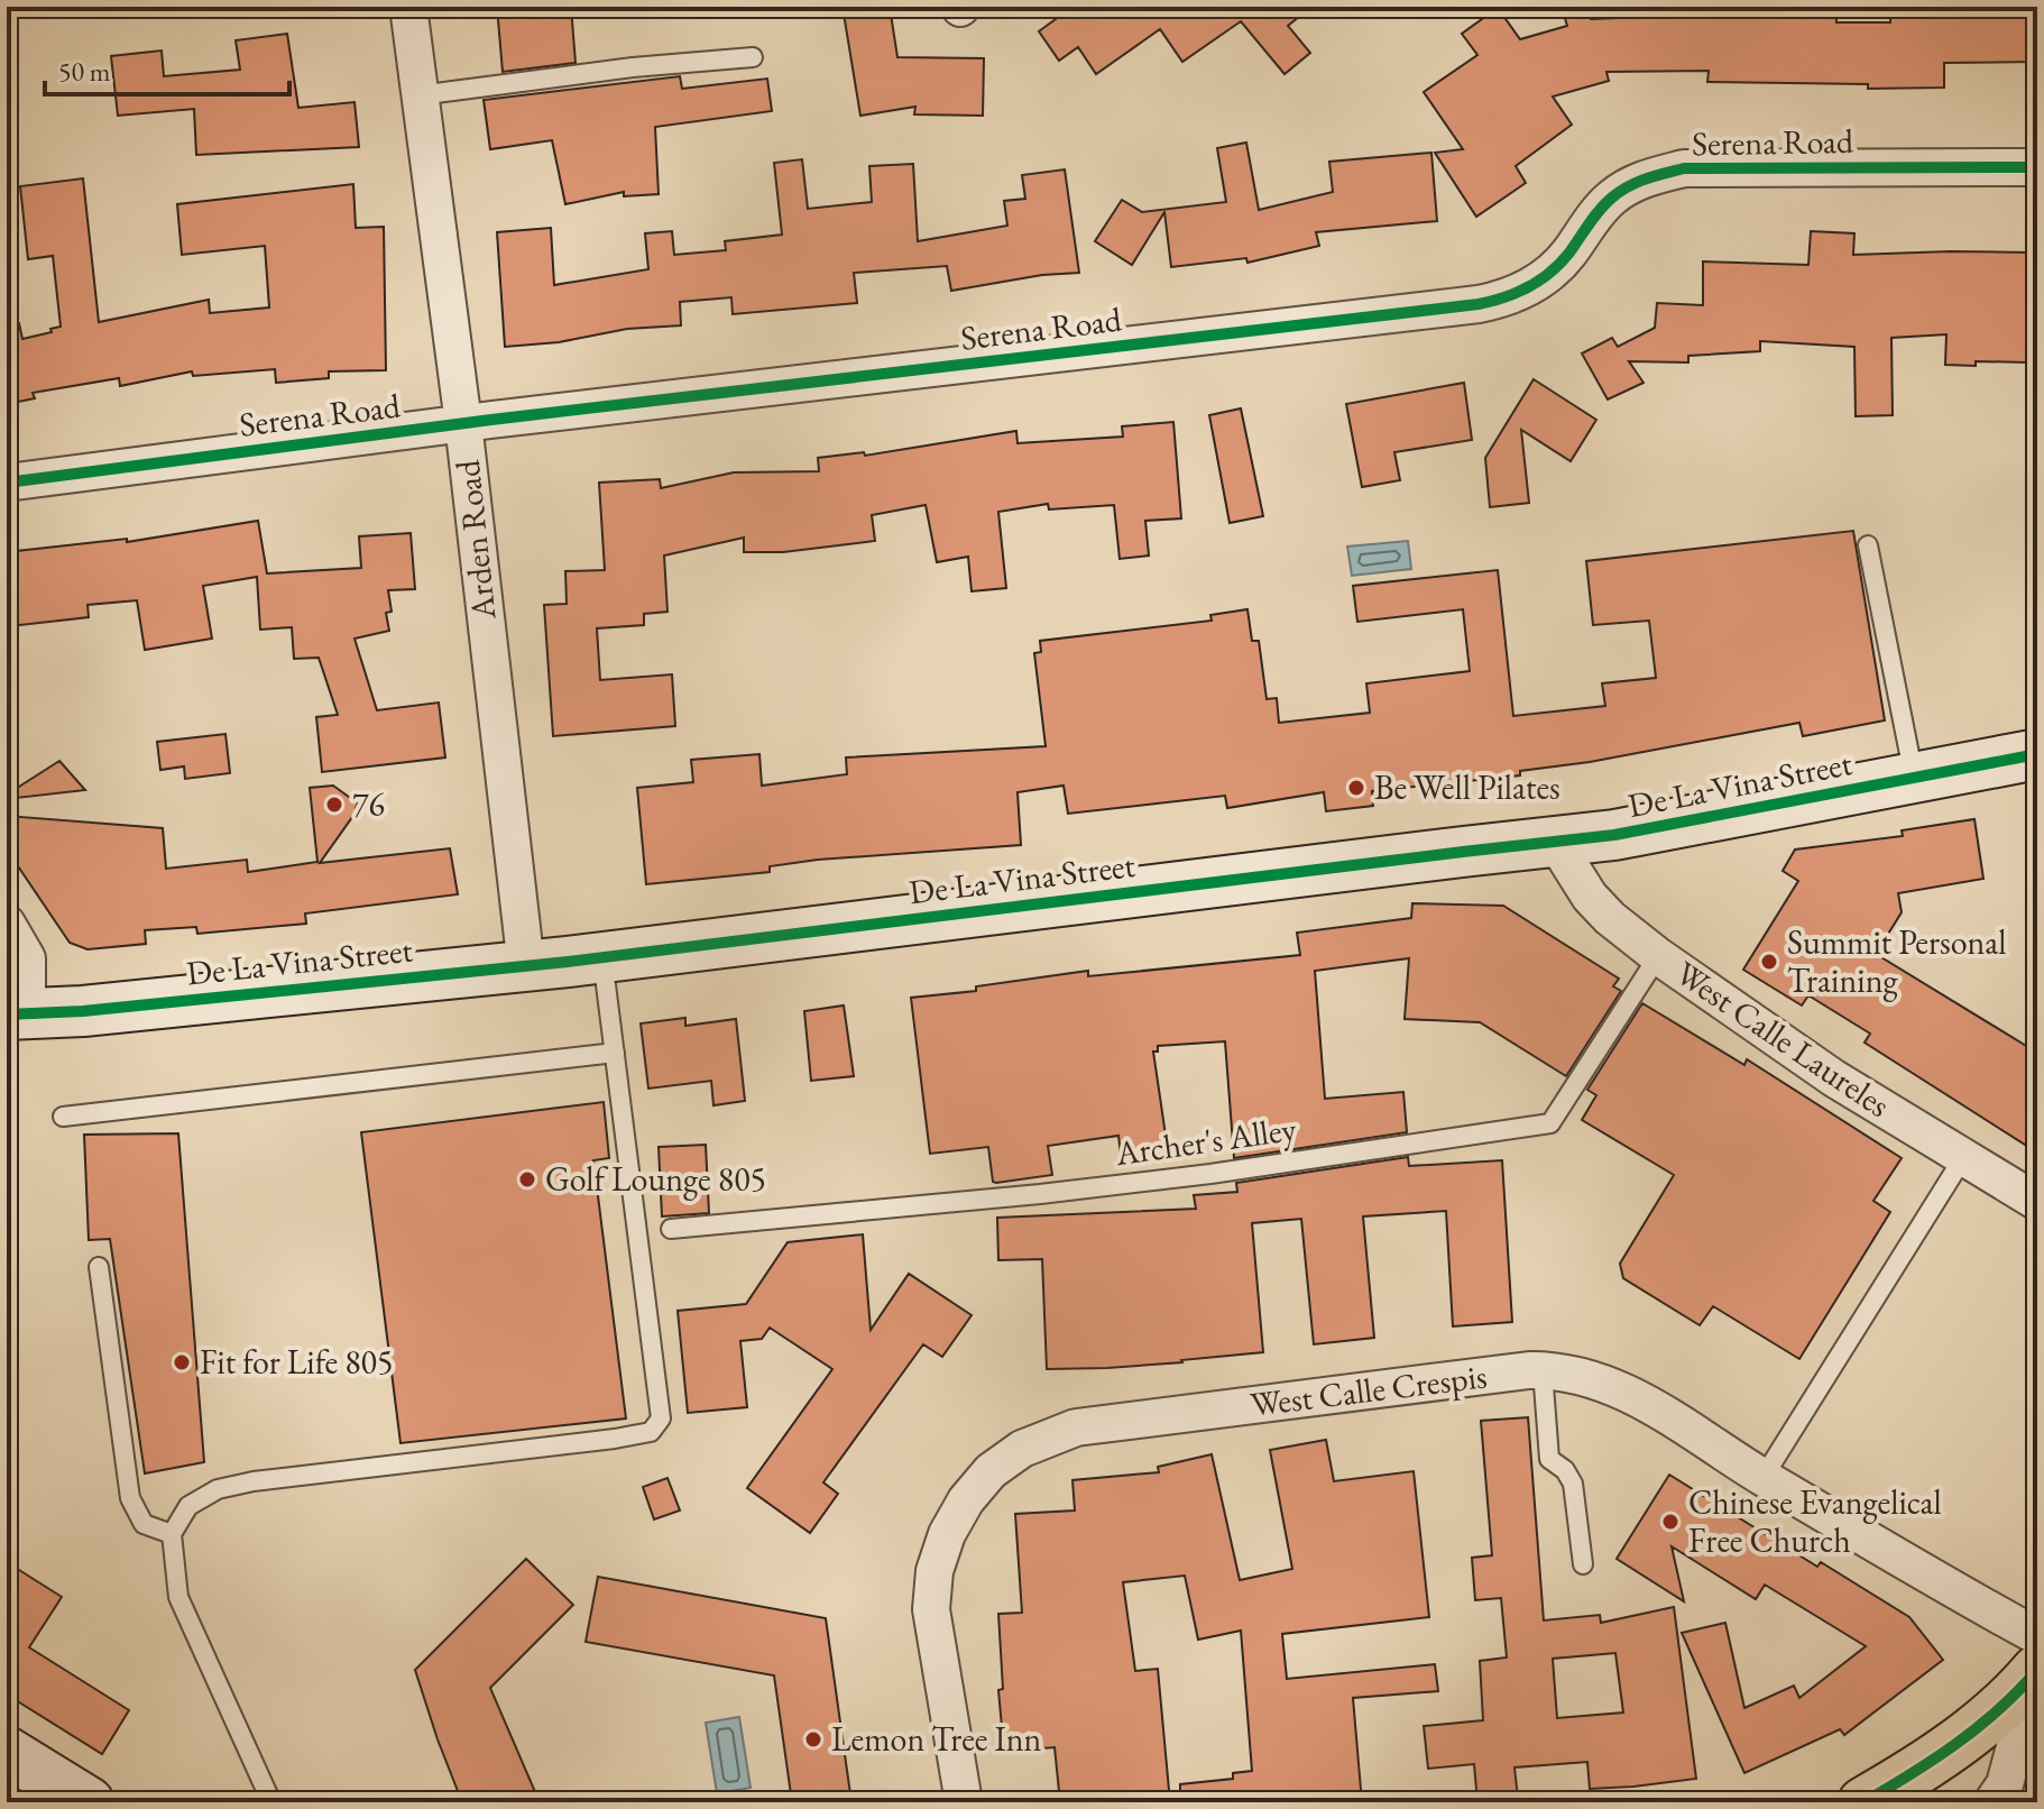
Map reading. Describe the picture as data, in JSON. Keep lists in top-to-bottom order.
{
  "streets": {
    "street": [
      "Serena Road",
      "Arden Road",
      "De La Vina Street",
      "West Calle Laureles",
      "West Calle Crespis"
    ],
    "lane": ["Archer's Alley"]
  },
  "crossings": [
    ["Serena Road", "Arden Road"],
    ["Arden Road", "De La Vina Street"],
    ["De La Vina Street", "West Calle Laureles"],
    ["West Calle Laureles", "Archer's Alley"]
  ],
  "places": [
    "Be Well Pilates",
    "76",
    "Summit Personal Training",
    "Golf Lounge 805",
    "Fit for Life 805",
    "Chinese Evangelical Free Church",
    "Lemon Tree Inn"
  ],
  "scale_bar": "50 m"
}
